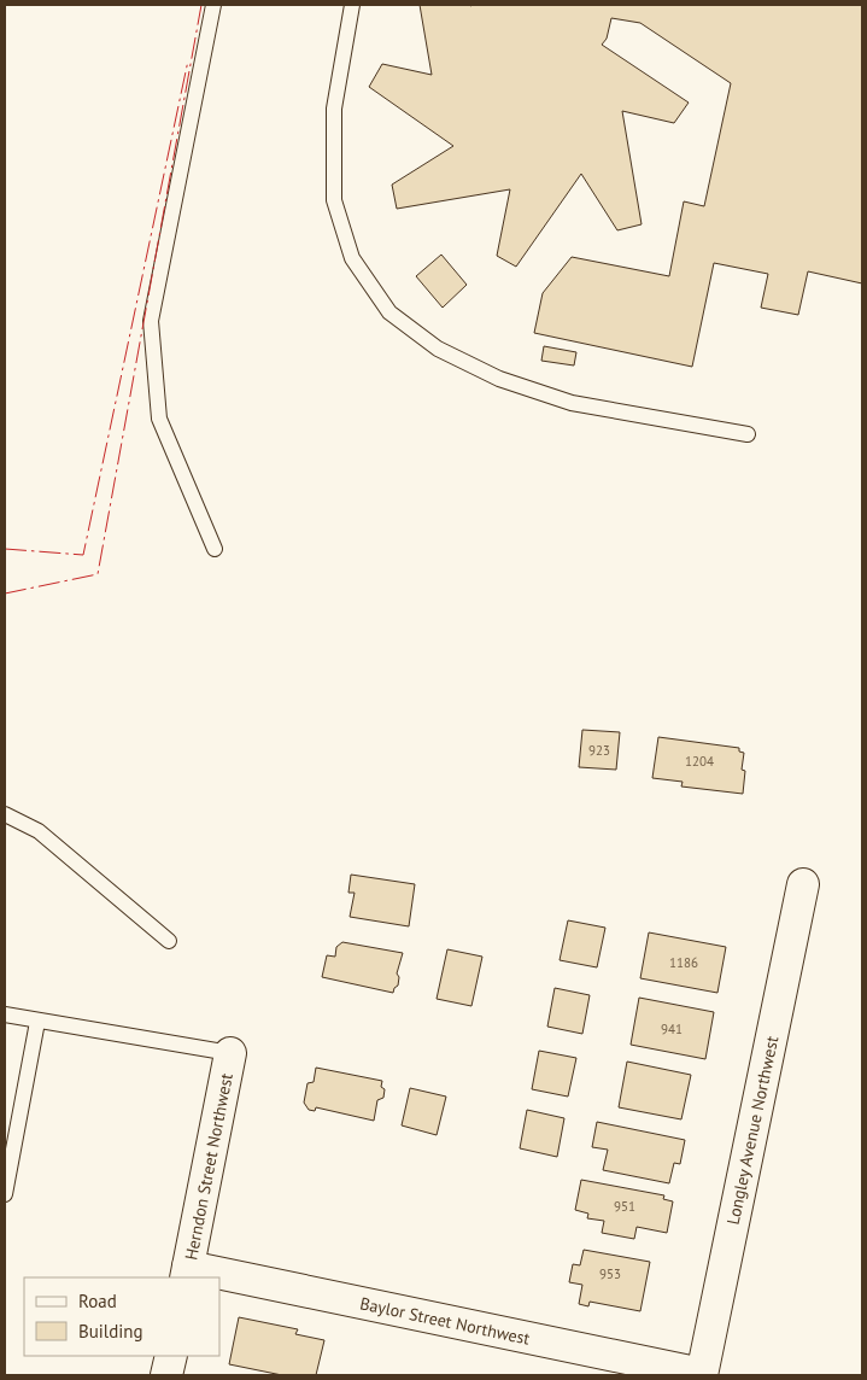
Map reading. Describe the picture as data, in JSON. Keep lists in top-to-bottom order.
{
  "streets": {
    "street": ["Longley Avenue Northwest", "Herndon Street Northwest", "Baylor Street Northwest"]
  },
  "crossings": [
    ["Longley Avenue Northwest", "Baylor Street Northwest"],
    ["Herndon Street Northwest", "Baylor Street Northwest"]
  ],
  "house_numbers": [
    "923",
    "1204",
    "1186",
    "941",
    "951",
    "953"
  ],
  "legend": ["Road", "Building"]
}
